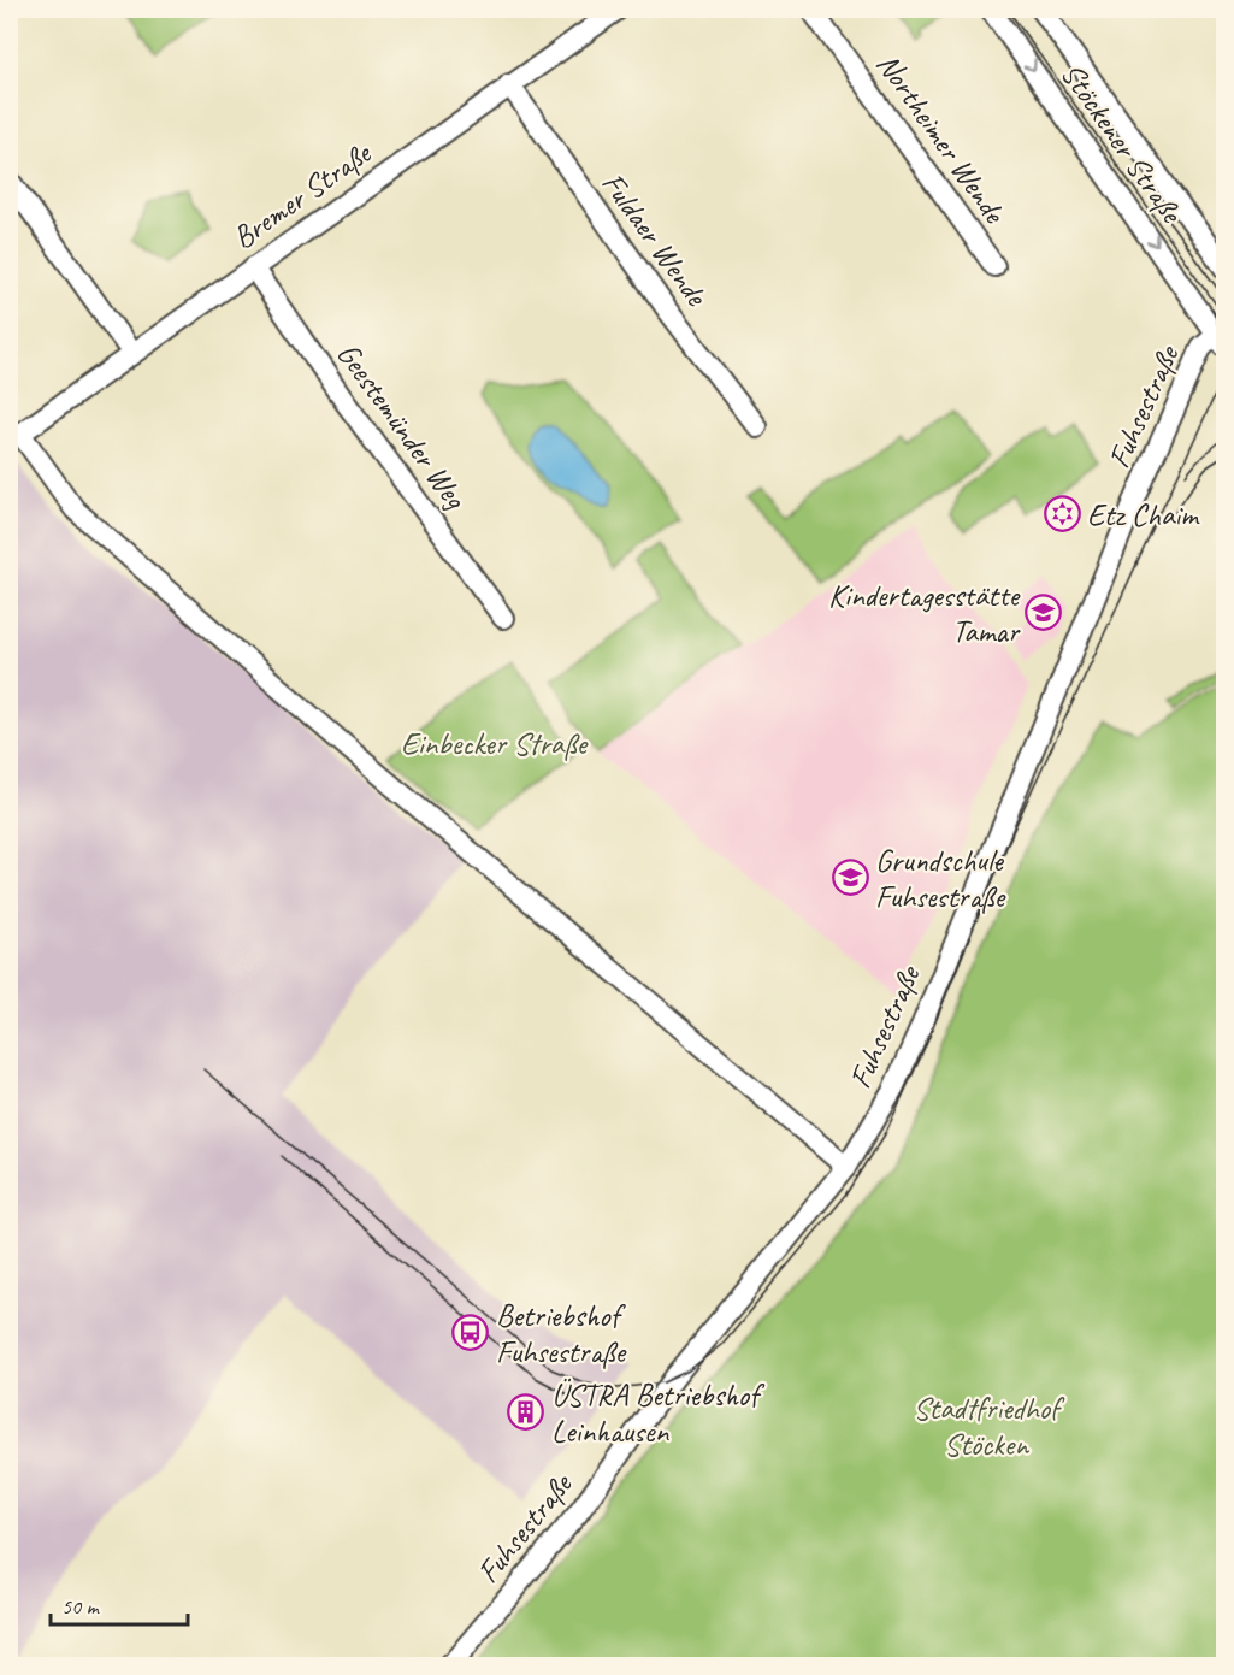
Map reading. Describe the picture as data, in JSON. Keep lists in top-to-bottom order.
{
  "streets": {
    "street": [
      "Northeimer Wende",
      "Stöckener Straße",
      "Bremer Straße",
      "Fuldaer Wende",
      "Fuhsestraße",
      "Geestemünder Weg"
    ]
  },
  "crossings": [
    ["Stöckener Straße", "Fuhsestraße"],
    ["Bremer Straße", "Fuldaer Wende"],
    ["Bremer Straße", "Fuhsestraße"],
    ["Bremer Straße", "Geestemünder Weg"]
  ],
  "parks": ["Einbecker Straße", "Stadtfriedhof Stöcken"],
  "places": {
    "synagogue": ["Etz Chaim"],
    "school or university": ["Kindertagesstätte Tamar", "Grundschule Fuhsestraße"],
    "bus stop": ["Betriebshof Fuhsestraße"],
    "building": ["ÜSTRA Betriebshof Leinhausen"]
  },
  "scale_bar": "50 m"
}
